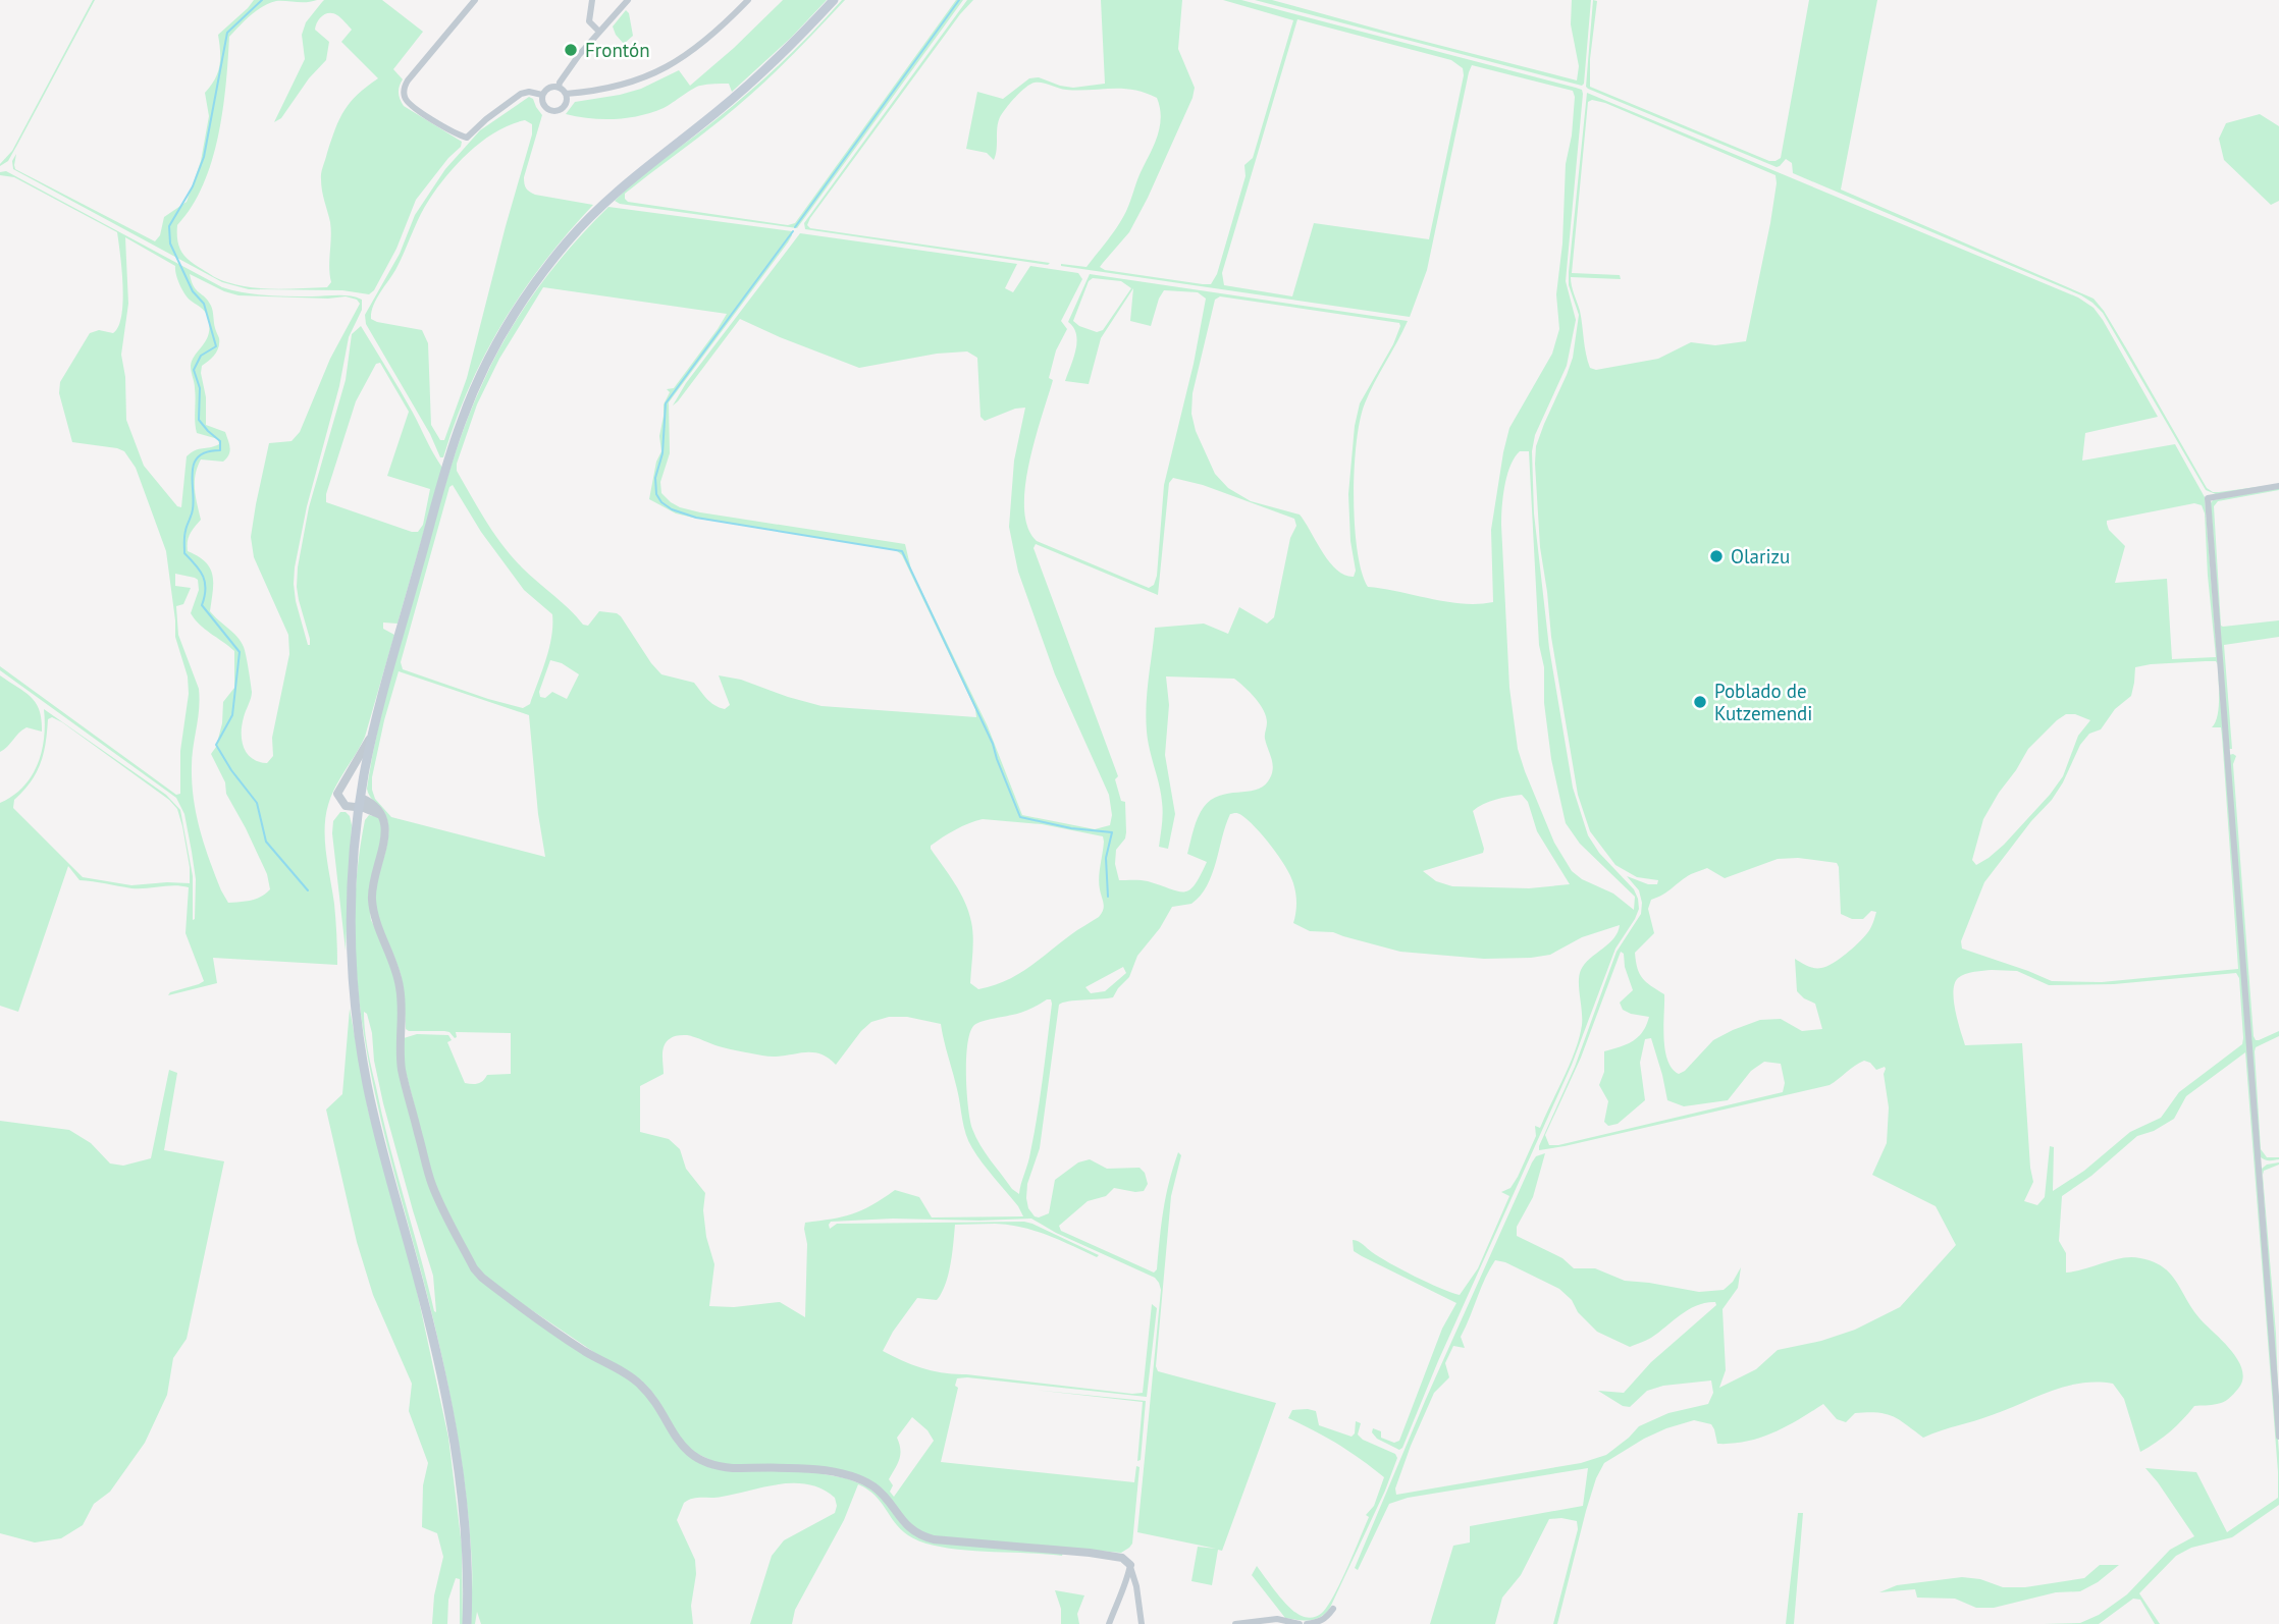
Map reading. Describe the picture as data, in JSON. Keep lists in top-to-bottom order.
{
  "places": ["Frontón", "Olarizu", "Poblado de Kutzemendi"]
}
